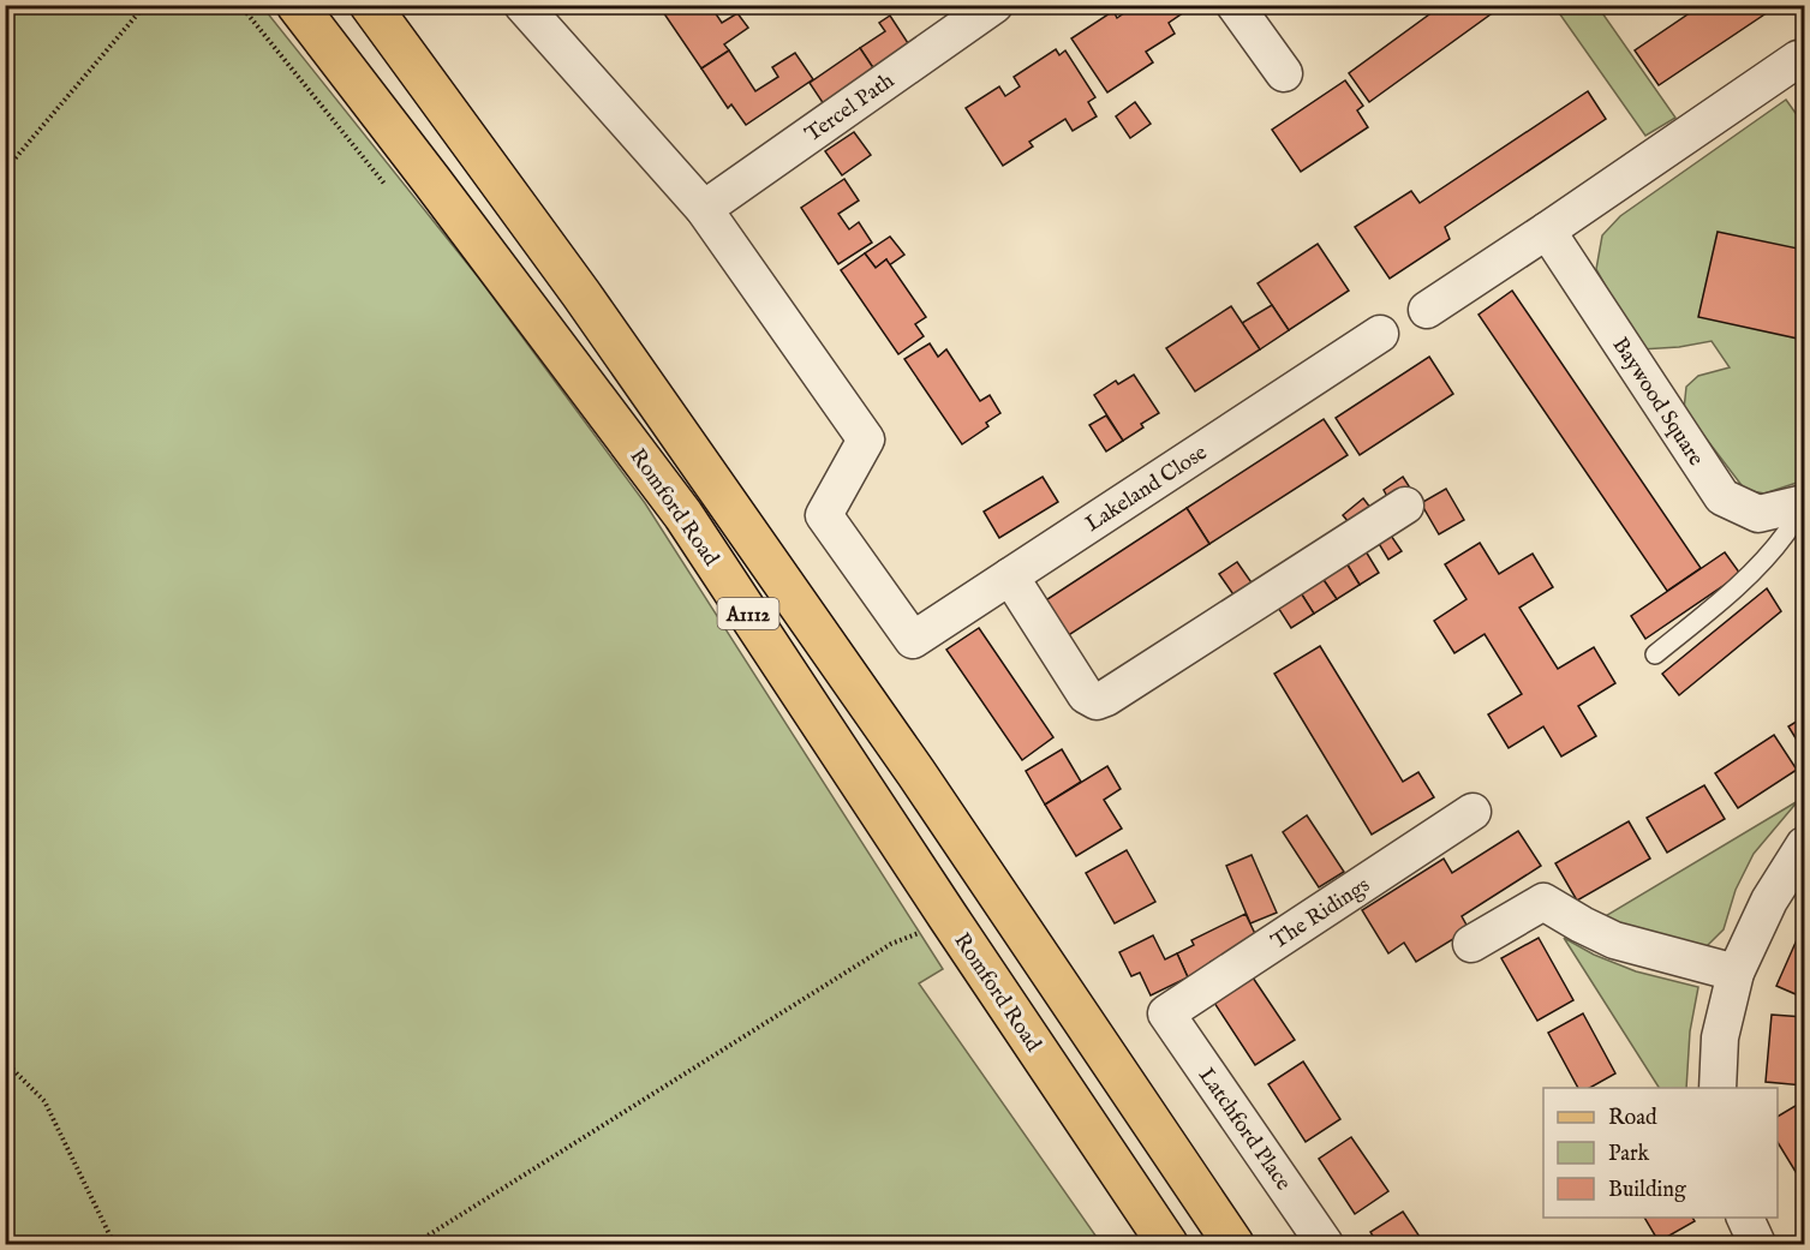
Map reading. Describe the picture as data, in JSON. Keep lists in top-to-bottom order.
{
  "streets": {
    "main road": ["Romford Road", "A1112"],
    "street": [
      "Tercel Path",
      "Baywood Square",
      "Lakeland Close",
      "The Ridings",
      "Latchford Place"
    ]
  },
  "crossings": [
    ["Tercel Path", "Lakeland Close"],
    ["The Ridings", "Latchford Place"]
  ],
  "legend": ["Road", "Park", "Building"]
}
